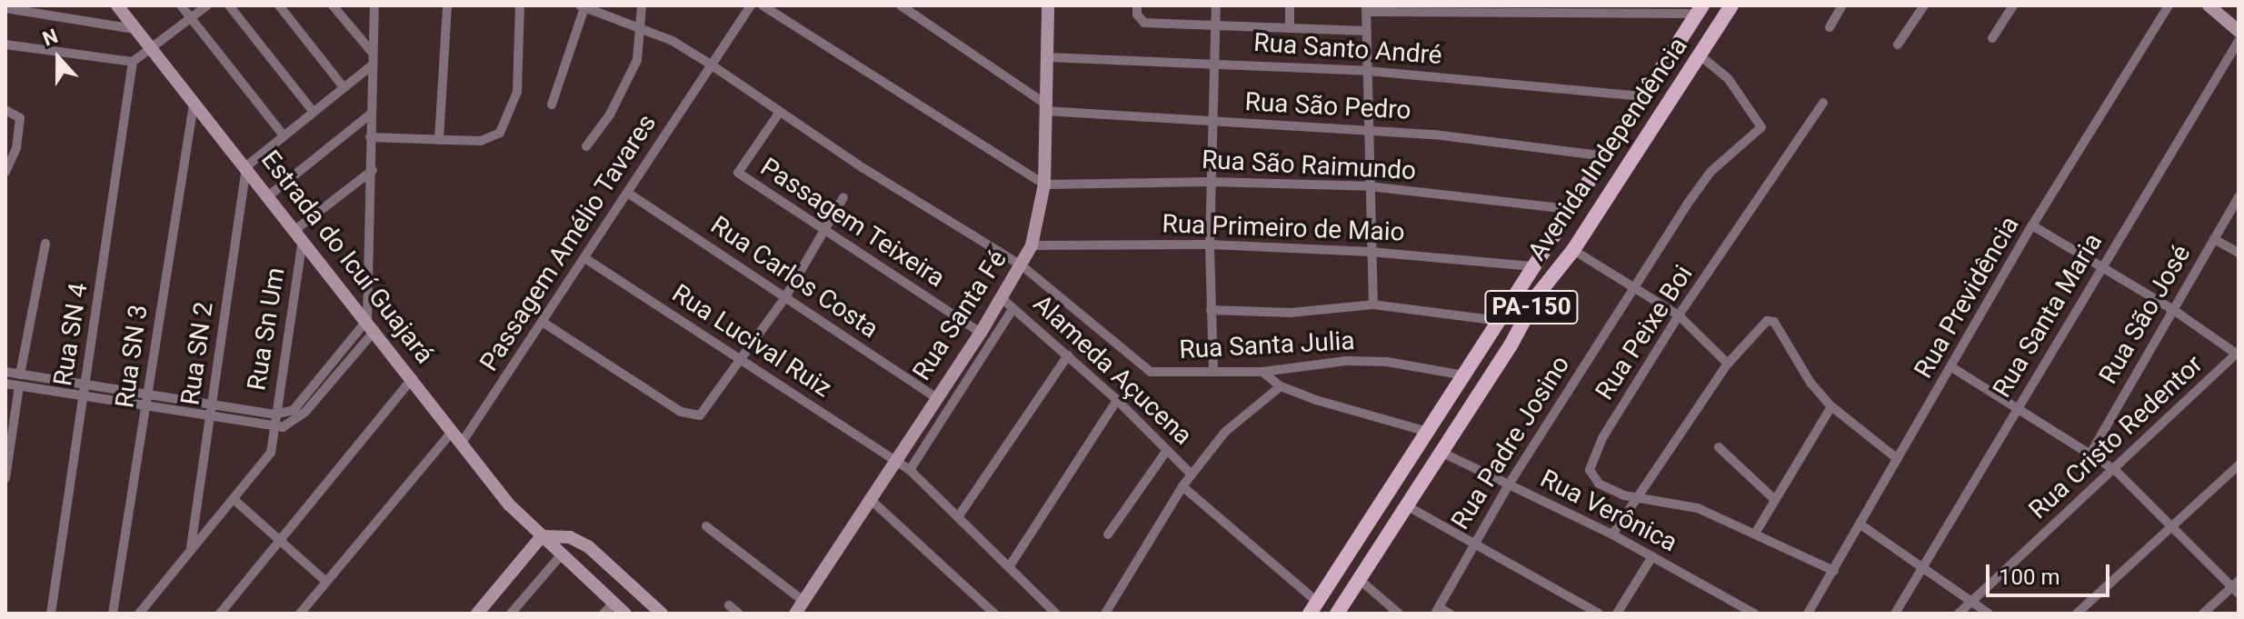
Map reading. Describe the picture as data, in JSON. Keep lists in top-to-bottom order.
{
  "streets": {
    "main road": ["Avenida Independência", "PA-150"],
    "street": [
      "Rua Santo André",
      "Rua São Pedro",
      "Rua São Raimundo",
      "Passagem Teixeira",
      "Rua Primeiro de Maio",
      "Passagem Amélio Tavares",
      "Estrada do Icuí Guajará",
      "Rua Carlos Costa",
      "Rua Previdência",
      "Rua São José",
      "Rua Santa Fé",
      "Rua Santa Maria",
      "Rua Sn Um",
      "Rua Peixe Boi",
      "Rua SN 4",
      "Rua Lucival Ruiz",
      "Rua Santa Julia",
      "Rua SN 2",
      "Rua SN 3",
      "Alameda Açucena",
      "Rua Cristo Redentor",
      "Rua Padre Josino",
      "Rua Verônica"
    ]
  },
  "crossings": [
    ["Rua Santo André", "Avenida Independência"],
    ["Rua Santo André", "Rua Santa Fé"],
    ["Rua São Pedro", "Avenida Independência"],
    ["Rua São Pedro", "Rua Santa Fé"],
    ["Avenida Independência", "Rua São Raimundo"],
    ["Avenida Independência", "Rua Primeiro de Maio"],
    ["Avenida Independência", "Rua Santa Julia"],
    ["Avenida Independência", "Rua Padre Josino"],
    ["Avenida Independência", "Rua Verônica"],
    ["Rua São Raimundo", "Rua Santa Fé"],
    ["Passagem Teixeira", "Rua Santa Fé"],
    ["Passagem Teixeira", "Rua Santa Julia"],
    ["Rua Primeiro de Maio", "Rua Santa Fé"],
    ["Passagem Amélio Tavares", "Estrada do Icuí Guajará"],
    ["Passagem Amélio Tavares", "Rua Carlos Costa"],
    ["Passagem Amélio Tavares", "Rua Lucival Ruiz"],
    ["Passagem Amélio Tavares", "Rua Santa Julia"],
    ["Estrada do Icuí Guajará", "Rua Sn Um"],
    ["Estrada do Icuí Guajará", "Rua SN 2"],
    ["Estrada do Icuí Guajará", "Rua SN 3"],
    ["Rua Carlos Costa", "Rua Santa Fé"],
    ["Rua Santa Fé", "Rua Lucival Ruiz"],
    ["Rua Santa Fé", "Rua Santa Julia"],
    ["Rua Santa Fé", "Alameda Açucena"],
    ["Rua Sn Um", "Rua SN 2"],
    ["Rua Padre Josino", "Rua Verônica"]
  ],
  "scale_bar": "100 m",
  "north": "top"
}
